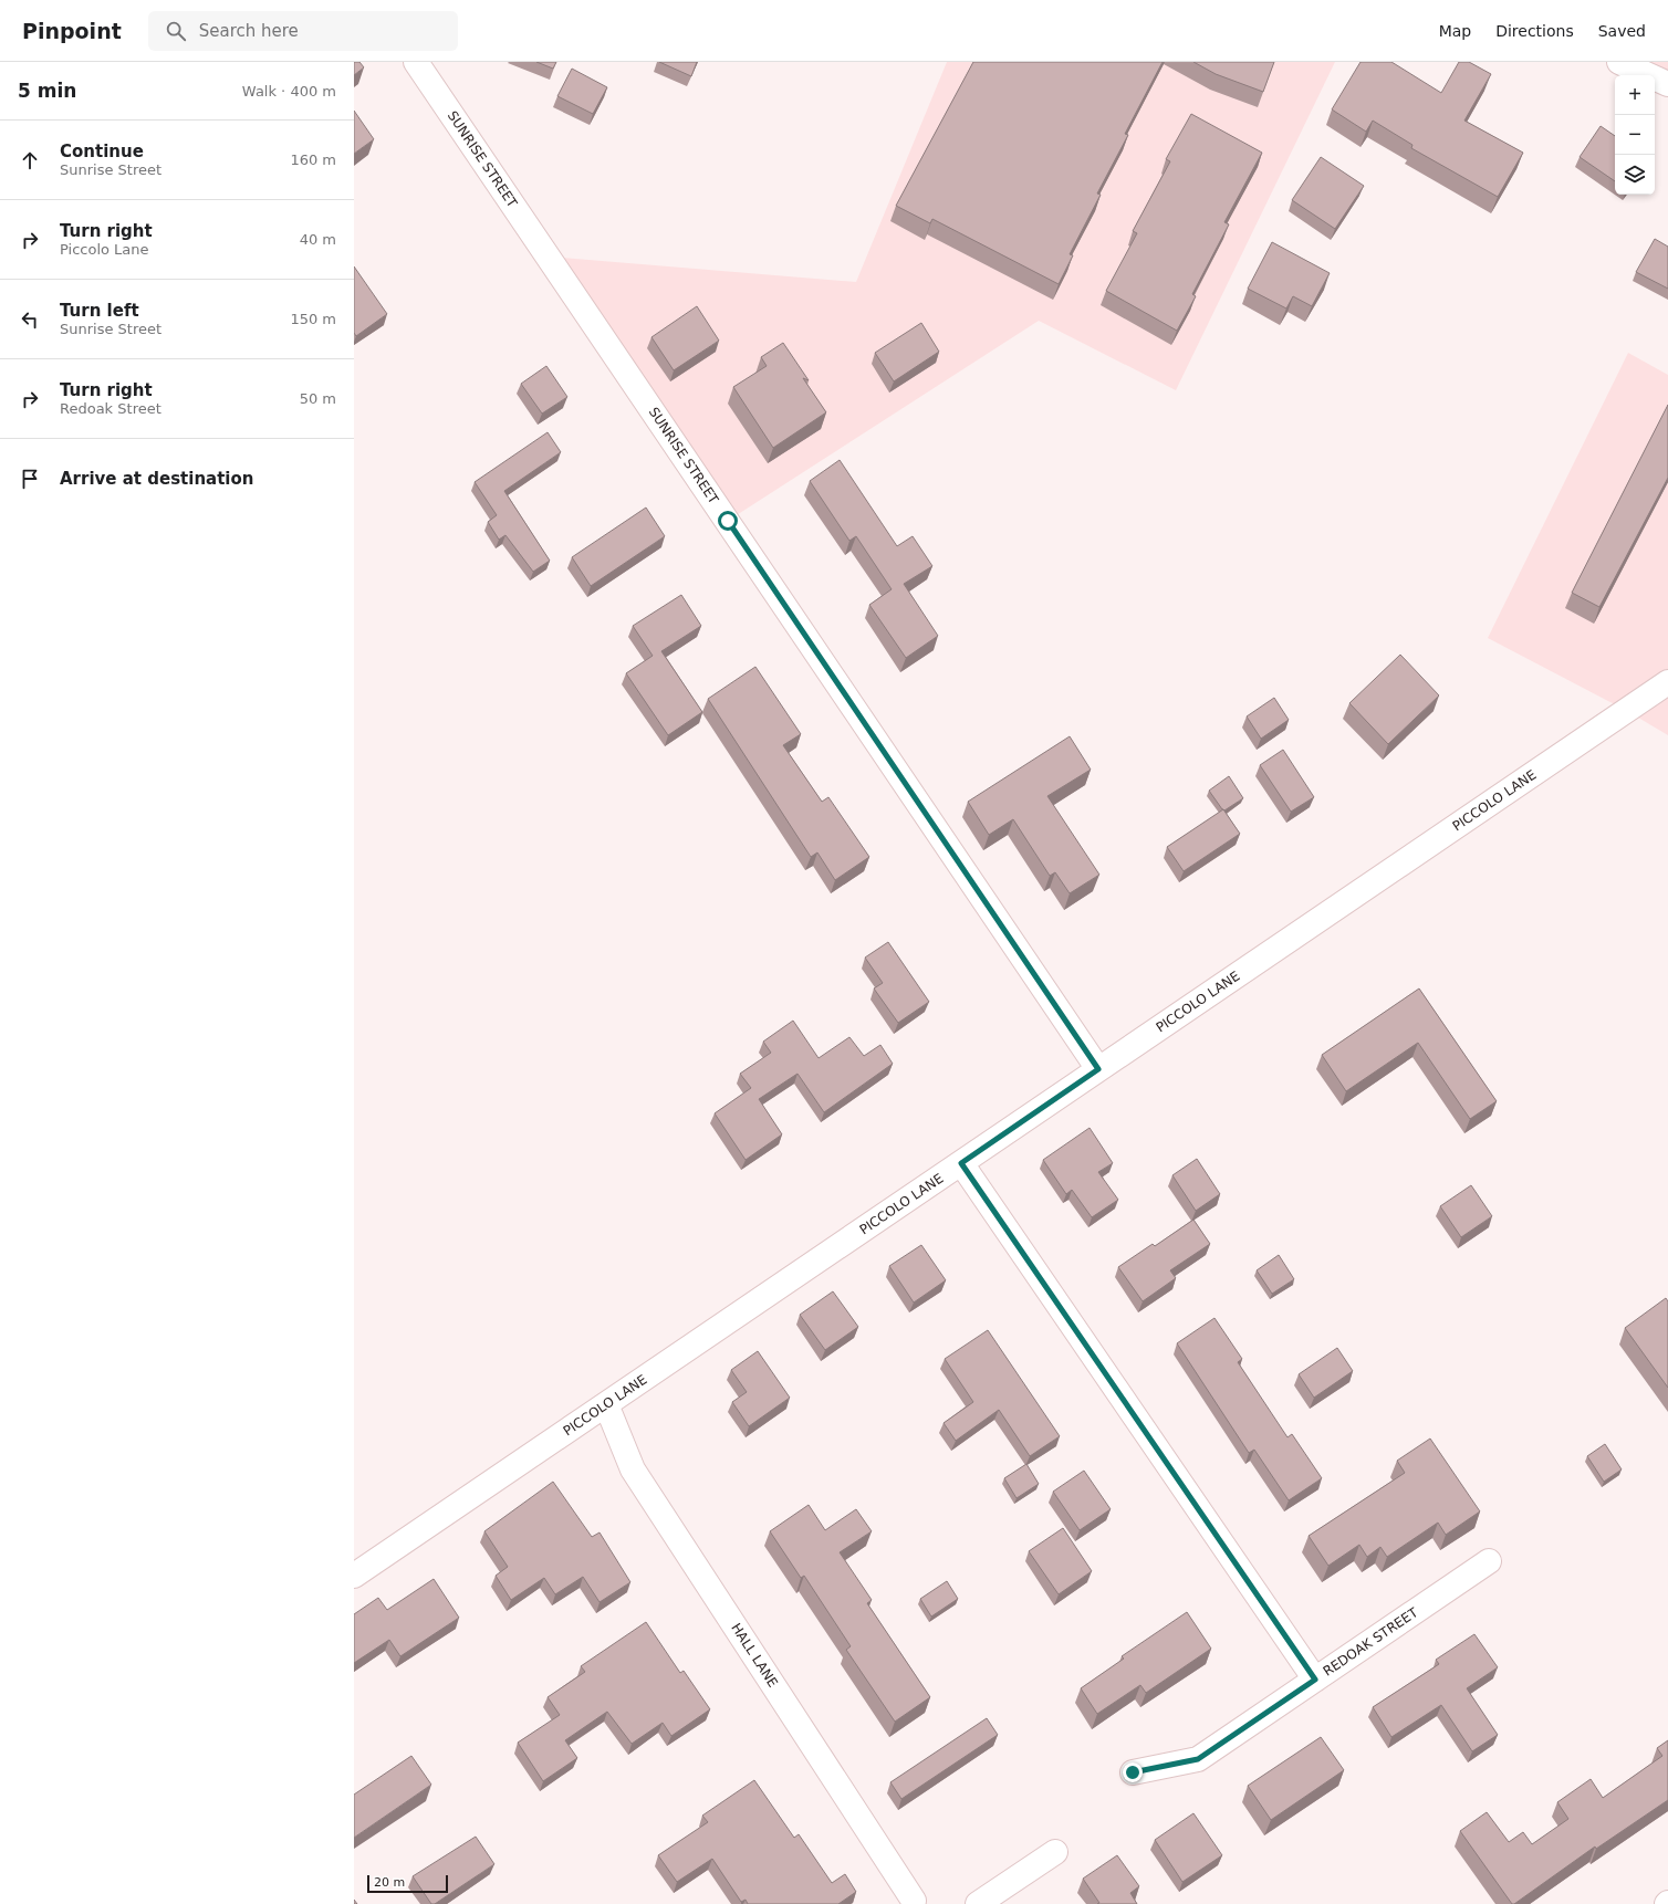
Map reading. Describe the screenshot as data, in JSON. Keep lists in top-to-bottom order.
{
  "streets": {
    "street": [
      "SUNRISE STREET",
      "PICCOLO LANE",
      "REDOAK STREET",
      "HALL LANE"
    ]
  },
  "crossings": [
    ["SUNRISE STREET", "PICCOLO LANE"],
    ["PICCOLO LANE", "HALL LANE"]
  ],
  "scale_bar": "20 m",
  "page": {
    "header": "Pinpoint",
    "search": "Search here",
    "nav": ["Map", "Directions", "Saved"],
    "heading": ["5 min", "Walk · 400 m"],
    "map_buttons": ["+", "−"],
    "list": [
      ["Continue", "Sunrise Street", "160 m"],
      ["Turn right", "Piccolo Lane", "40 m"],
      ["Turn left", "Sunrise Street", "150 m"],
      ["Turn right", "Redoak Street", "50 m"],
      "Arrive at destination"
    ],
    "scale": "20 m"
  }
}
